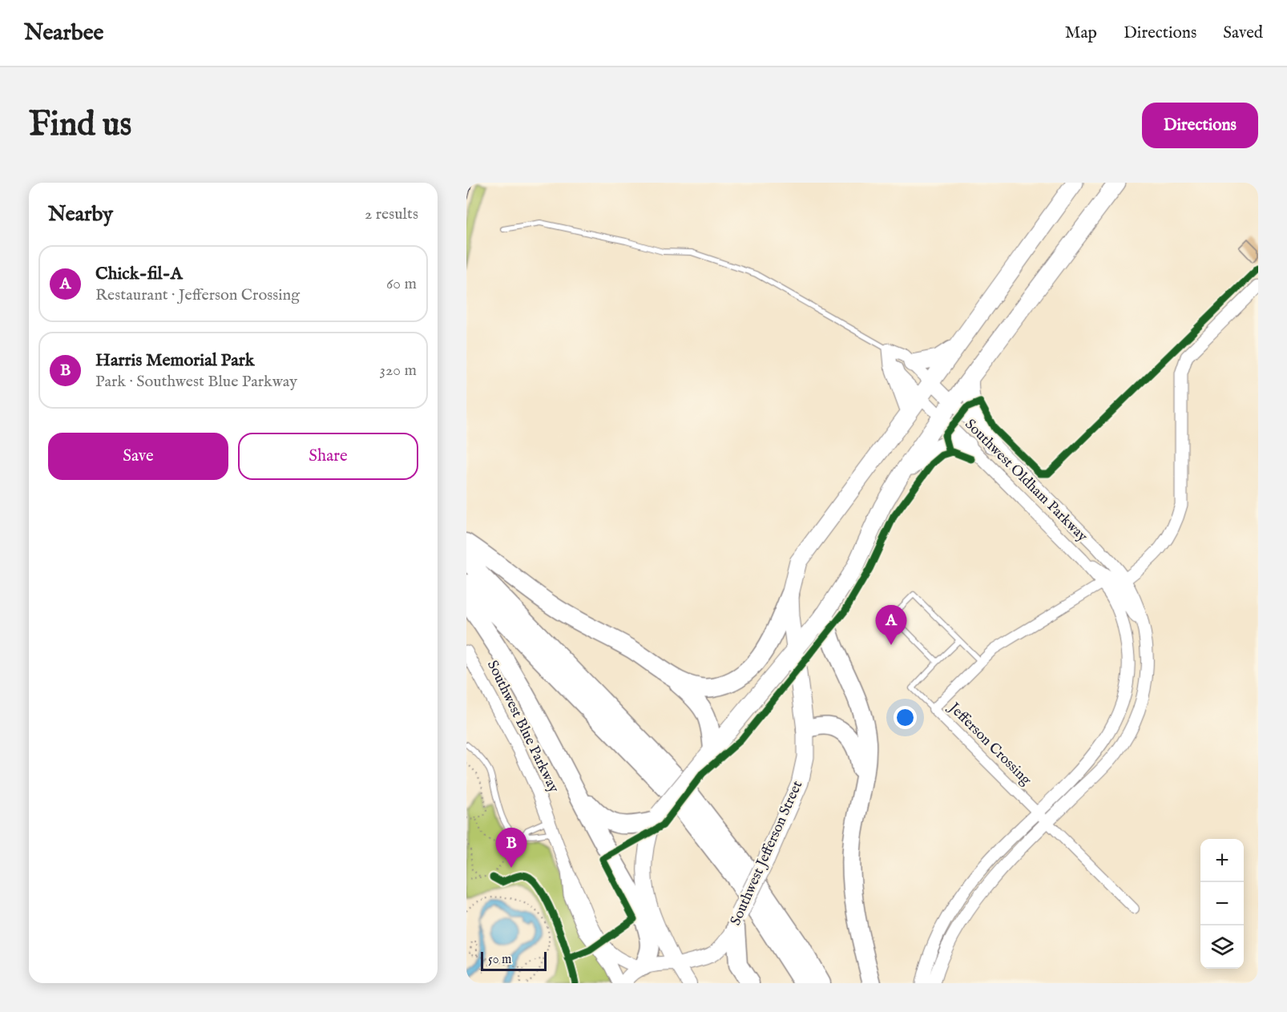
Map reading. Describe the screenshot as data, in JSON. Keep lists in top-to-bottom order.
{
  "streets": {
    "highway": ["Southwest Jefferson Street"],
    "street": ["Southwest Oldham Parkway", "Southwest Blue Parkway", "Jefferson Crossing"]
  },
  "crossings": [
    ["Southwest Oldham Parkway", "Jefferson Crossing"],
    ["Southwest Oldham Parkway", "Southwest Jefferson Street"],
    ["Southwest Blue Parkway", "Southwest Jefferson Street"]
  ],
  "scale_bar": "50 m",
  "page": {
    "header": "Nearbee",
    "nav": ["Map", "Directions", "Saved"],
    "buttons": [
      "Directions",
      ["Save", "Share"]
    ],
    "title": "Find us",
    "heading": ["Nearby", "2 results"],
    "list": [
      {
        "mark": "A",
        "name": "Chick-fil-A",
        "note": "Restaurant · Jefferson Crossing",
        "value": "60 m"
      },
      {
        "mark": "B",
        "name": "Harris Memorial Park",
        "note": "Park · Southwest Blue Parkway",
        "value": "320 m"
      }
    ],
    "pins": ["A", "B"],
    "map_buttons": ["+", "−"],
    "scale": "50 m"
  }
}
